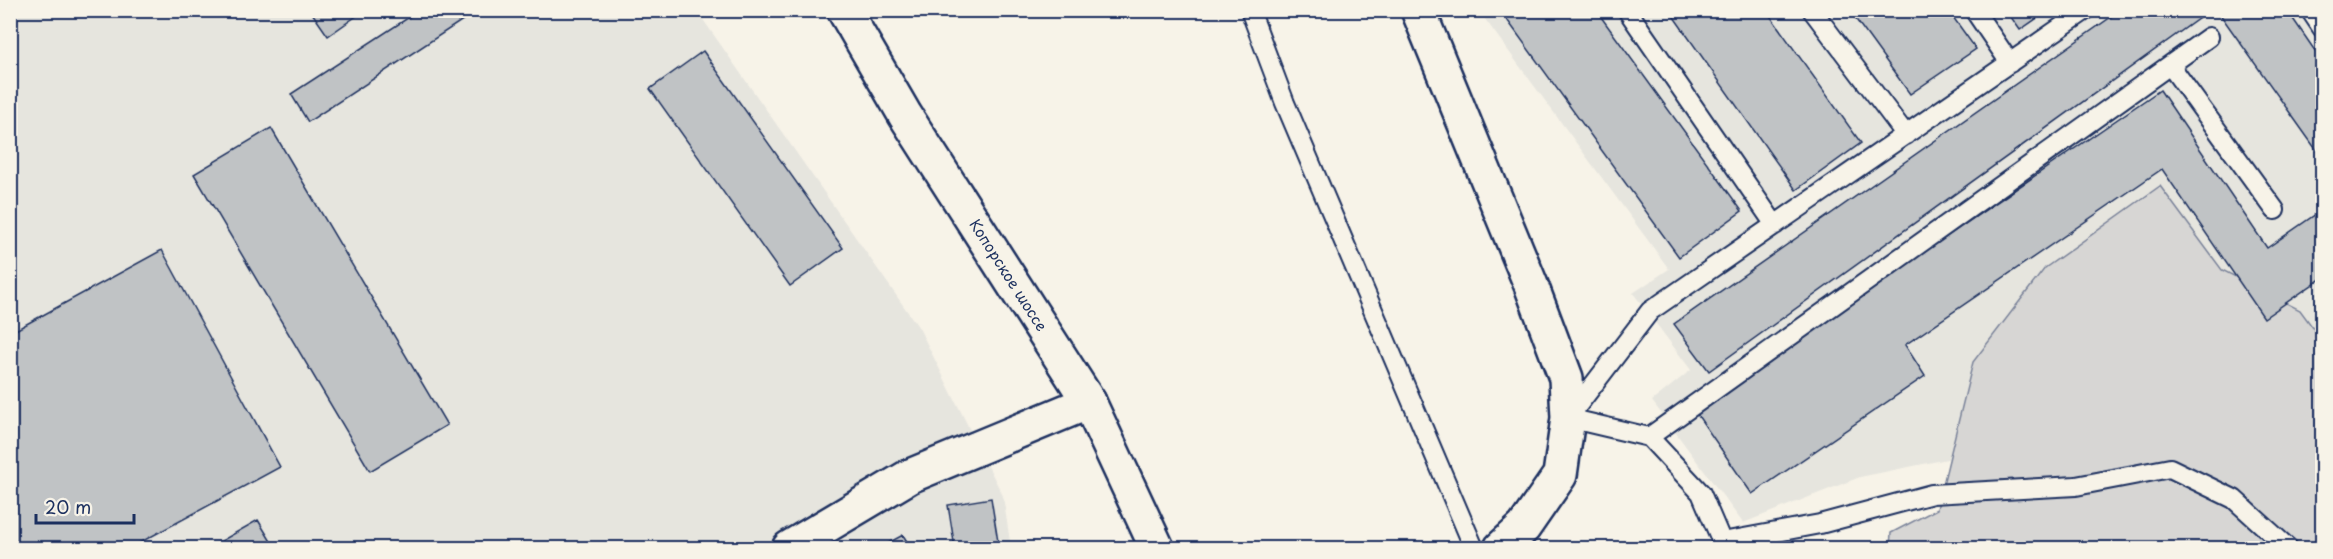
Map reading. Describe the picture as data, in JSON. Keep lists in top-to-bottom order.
{
  "streets": {
    "street": ["Копорское шоссе"]
  },
  "scale_bar": "20 m"
}
